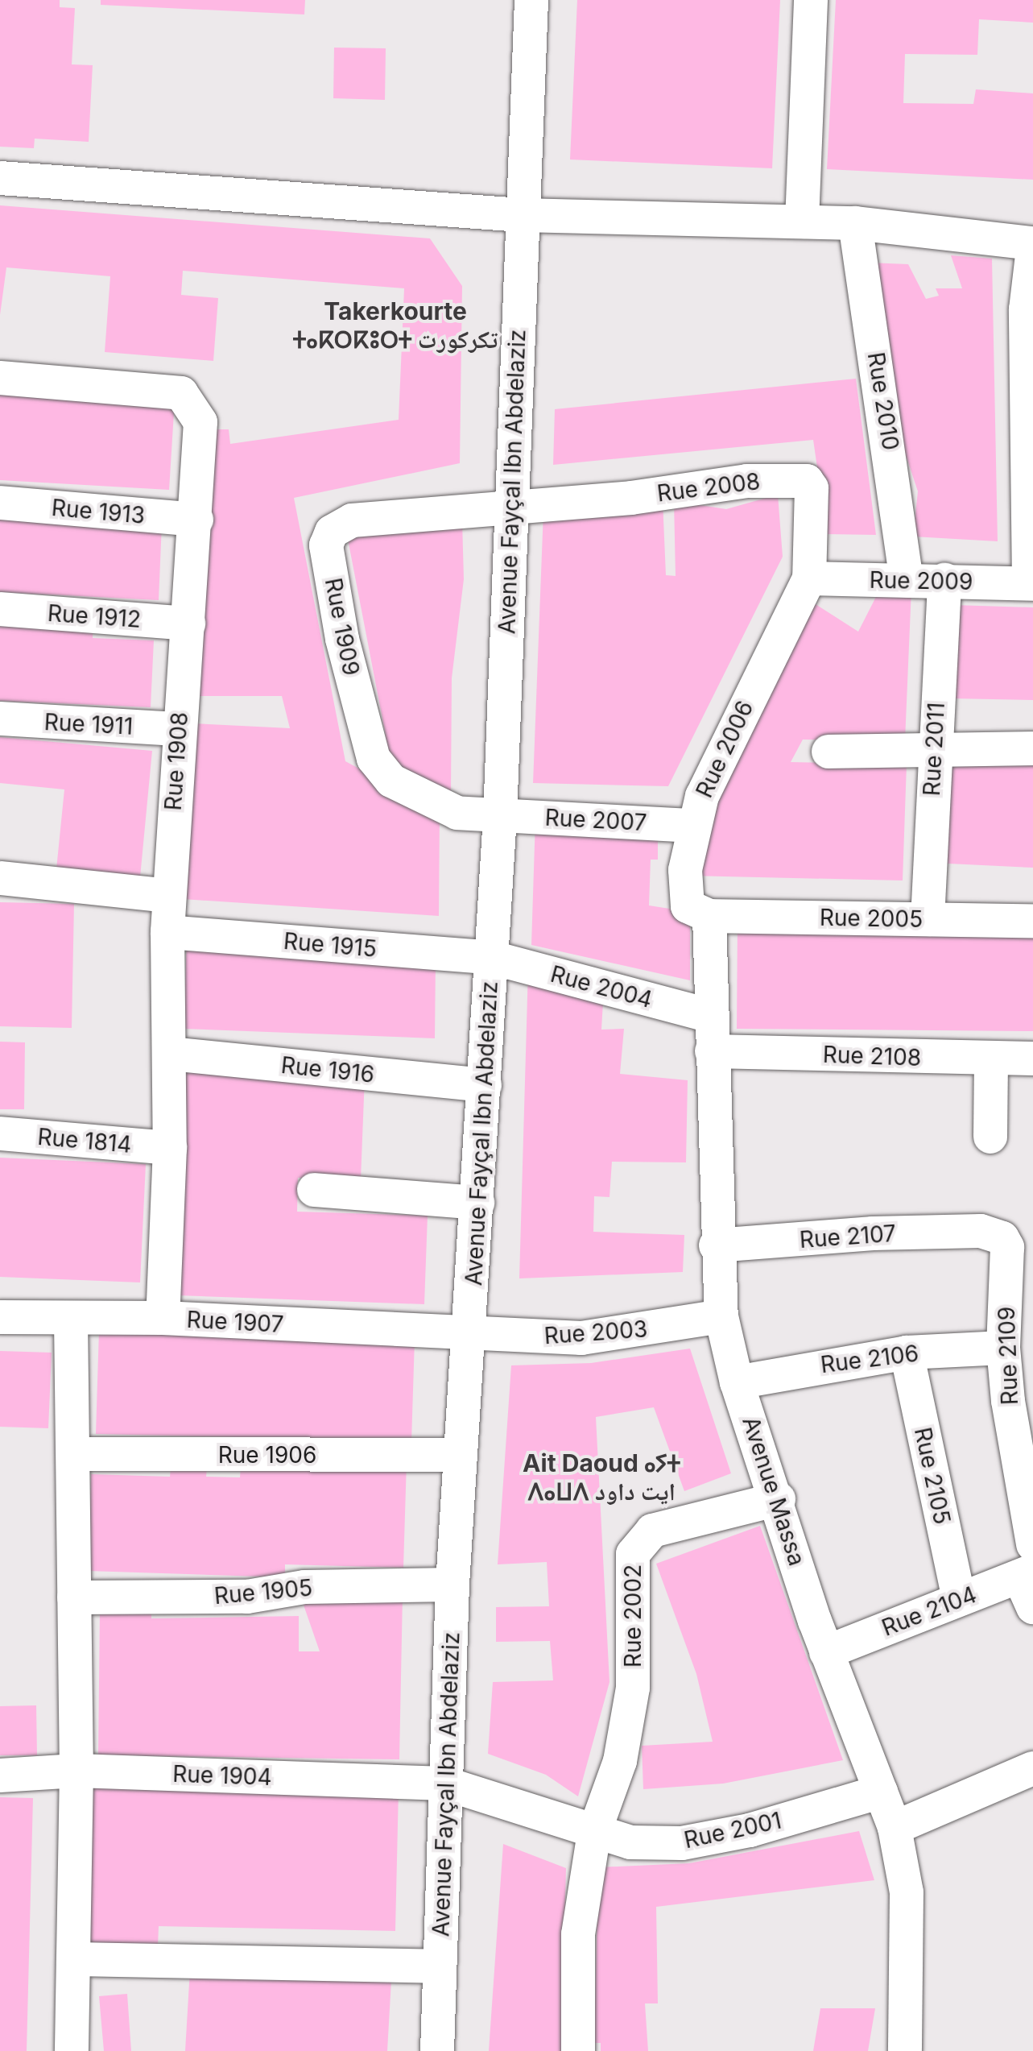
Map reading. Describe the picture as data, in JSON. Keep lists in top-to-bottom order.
{
  "streets": {
    "street": [
      "Rue 2010",
      "Avenue Fayçal Ibn Abdelaziz",
      "Rue 2008",
      "Rue 1913",
      "Rue 2009",
      "Rue 1912",
      "Rue 1909",
      "Rue 1911",
      "Rue 2006",
      "Rue 2011",
      "Rue 1908",
      "Rue 2007",
      "Rue 2005",
      "Rue 1915",
      "Rue 2004",
      "Rue 2108",
      "Rue 1916",
      "Rue 1814",
      "Rue 2107",
      "Rue 1907",
      "Rue 2003",
      "Rue 2109",
      "Rue 2106",
      "Rue 1906",
      "Rue 2105",
      "Avenue Massa",
      "Rue 1905",
      "Rue 2104",
      "Rue 2002",
      "Rue 1904",
      "Rue 2001"
    ]
  },
  "crossings": [
    ["Rue 2010", "Rue 2009"],
    ["Avenue Fayçal Ibn Abdelaziz", "Rue 2008"],
    ["Avenue Fayçal Ibn Abdelaziz", "Rue 1909"],
    ["Avenue Fayçal Ibn Abdelaziz", "Rue 2007"],
    ["Avenue Fayçal Ibn Abdelaziz", "Rue 1915"],
    ["Avenue Fayçal Ibn Abdelaziz", "Rue 2004"],
    ["Avenue Fayçal Ibn Abdelaziz", "Rue 1916"],
    ["Avenue Fayçal Ibn Abdelaziz", "Rue 1907"],
    ["Avenue Fayçal Ibn Abdelaziz", "Rue 2003"],
    ["Avenue Fayçal Ibn Abdelaziz", "Rue 1906"],
    ["Avenue Fayçal Ibn Abdelaziz", "Rue 1905"],
    ["Avenue Fayçal Ibn Abdelaziz", "Rue 1904"],
    ["Avenue Fayçal Ibn Abdelaziz", "Rue 2001"],
    ["Rue 2008", "Rue 2009"],
    ["Rue 2008", "Rue 1909"],
    ["Rue 2008", "Rue 2006"],
    ["Rue 1913", "Rue 1908"],
    ["Rue 2009", "Rue 2006"],
    ["Rue 2009", "Rue 2011"],
    ["Rue 1912", "Rue 1908"],
    ["Rue 1909", "Rue 2007"],
    ["Rue 1911", "Rue 1908"],
    ["Rue 2006", "Rue 2007"],
    ["Rue 2006", "Rue 2005"],
    ["Rue 2006", "Avenue Massa"],
    ["Rue 2011", "Rue 2005"],
    ["Rue 1908", "Rue 1915"],
    ["Rue 1908", "Rue 1916"],
    ["Rue 1908", "Rue 1814"],
    ["Rue 1908", "Rue 1907"],
    ["Rue 2005", "Avenue Massa"],
    ["Rue 1915", "Rue 2004"],
    ["Rue 2004", "Avenue Massa"],
    ["Rue 2108", "Avenue Massa"],
    ["Rue 2107", "Rue 2109"],
    ["Rue 2107", "Avenue Massa"],
    ["Rue 1907", "Rue 2003"],
    ["Rue 2003", "Avenue Massa"],
    ["Rue 2109", "Rue 2106"],
    ["Rue 2106", "Rue 2105"],
    ["Rue 2106", "Avenue Massa"],
    ["Rue 2105", "Rue 2104"],
    ["Avenue Massa", "Rue 2104"],
    ["Avenue Massa", "Rue 2002"],
    ["Avenue Massa", "Rue 2001"],
    ["Rue 2002", "Rue 2001"],
    ["Rue 1904", "Rue 2001"]
  ],
  "districts": ["Takerkourte ⵜⴰⴽⵔⴽⵓⵔⵜ تكركورت", "Ait Daoud ⴰⵢⵜ ⴷⴰⵡⴷ ايت داود"]
}
